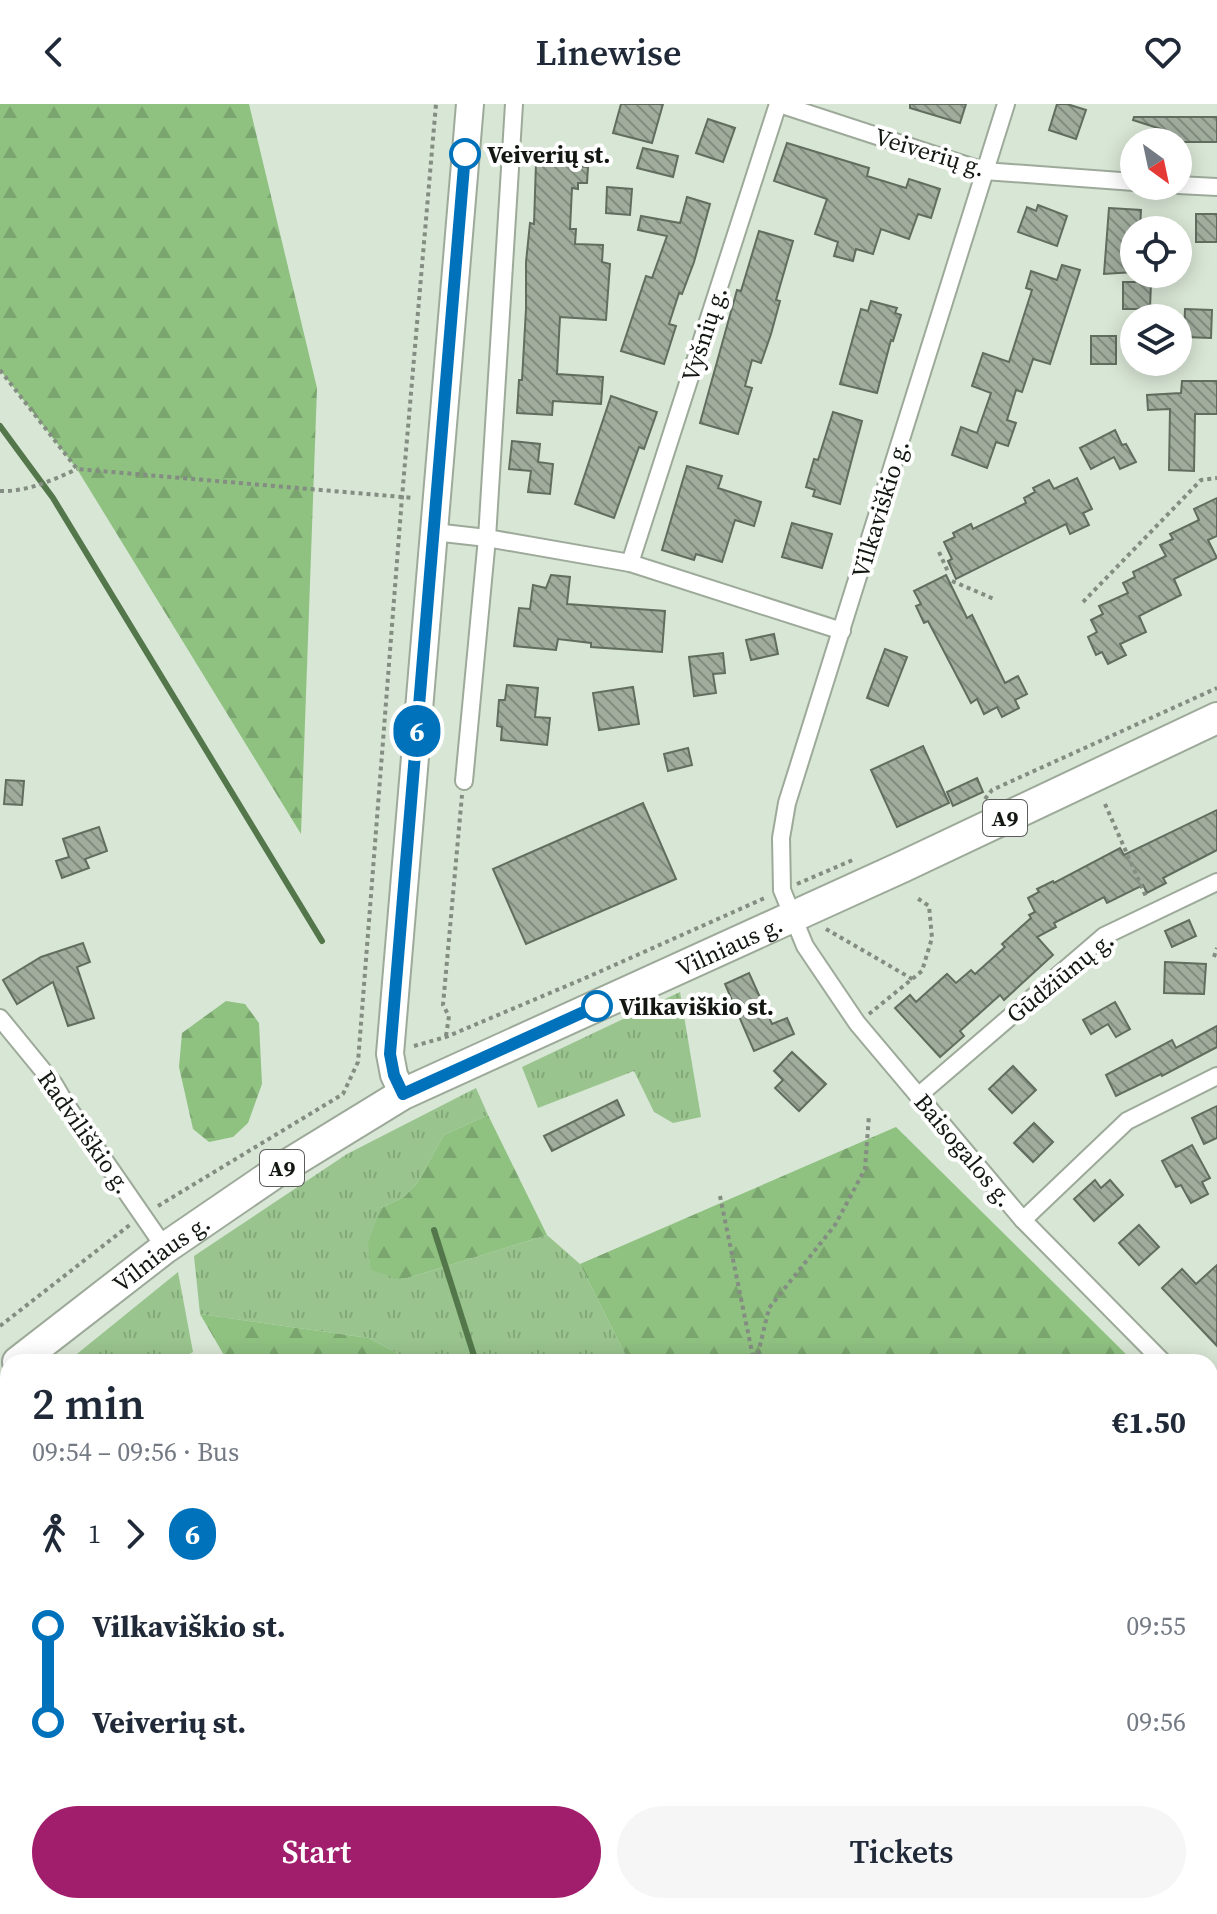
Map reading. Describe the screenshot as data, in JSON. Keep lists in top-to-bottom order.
{
  "streets": {
    "highway": ["A9", "Vilniaus g."],
    "street": [
      "Veiverių g.",
      "Vyšnių g.",
      "Vilkaviškio g.",
      "Gūdžiūnų g.",
      "Radviliškio g.",
      "Baisogalos g."
    ]
  },
  "crossings": [
    ["Veiverių g.", "Vyšnių g."],
    ["Veiverių g.", "Vilkaviškio g."],
    ["Vilkaviškio g.", "Vilniaus g."],
    ["Vilkaviškio g.", "Baisogalos g."],
    ["Vilniaus g.", "Radviliškio g."],
    ["Vilniaus g.", "Baisogalos g."],
    ["Gūdžiūnų g.", "Baisogalos g."]
  ],
  "places": ["Veiverių st.", "Vilkaviškio st."],
  "lines": ["bus line 6"],
  "north": "bottom right",
  "page": {
    "header": "Linewise",
    "on_map": "6",
    "heading": ["2 min", "09:54 – 09:56 · Bus", "€1.50"],
    "legs": ["1", "6"],
    "list": [
      {
        "name": "Vilkaviškio st.",
        "value": "09:55"
      },
      {
        "name": "Veiverių st.",
        "value": "09:56"
      }
    ],
    "buttons": ["Start", "Tickets"]
  }
}
